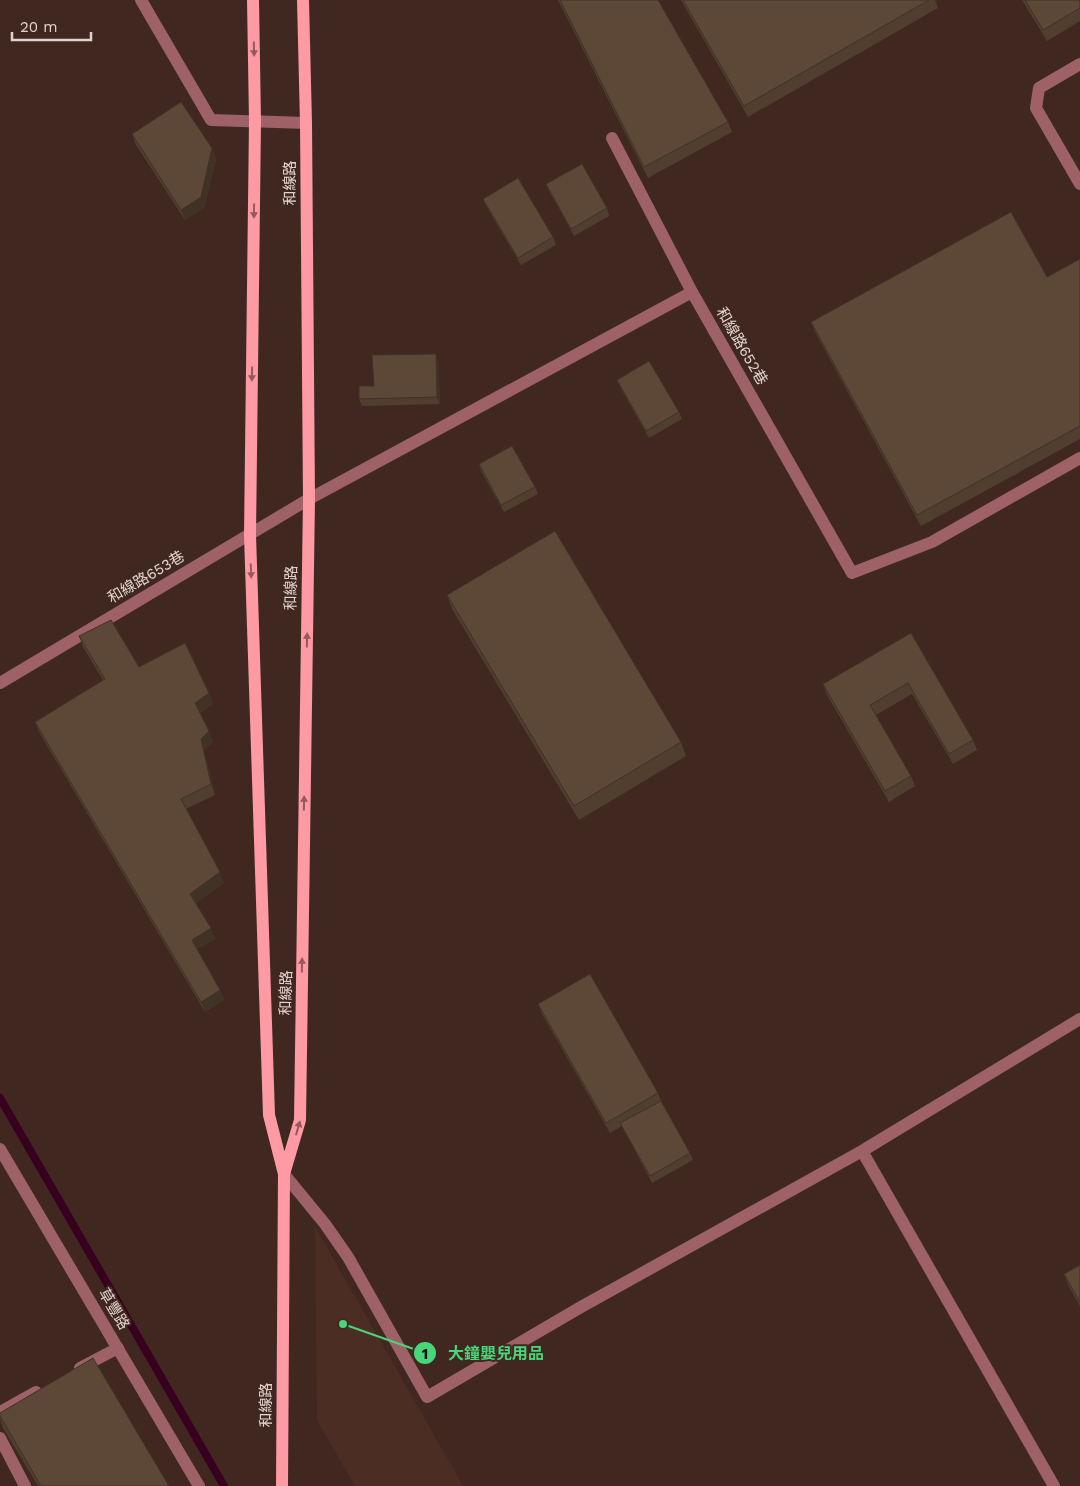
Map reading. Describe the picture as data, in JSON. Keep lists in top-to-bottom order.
{
  "streets": {
    "main road": ["和線路"],
    "street": ["和線路652巷", "和線路653巷", "草豐路"]
  },
  "crossings": [
    ["和線路", "和線路653巷"]
  ],
  "places": ["大鐘嬰兒用品"],
  "scale_bar": "20 m"
}
